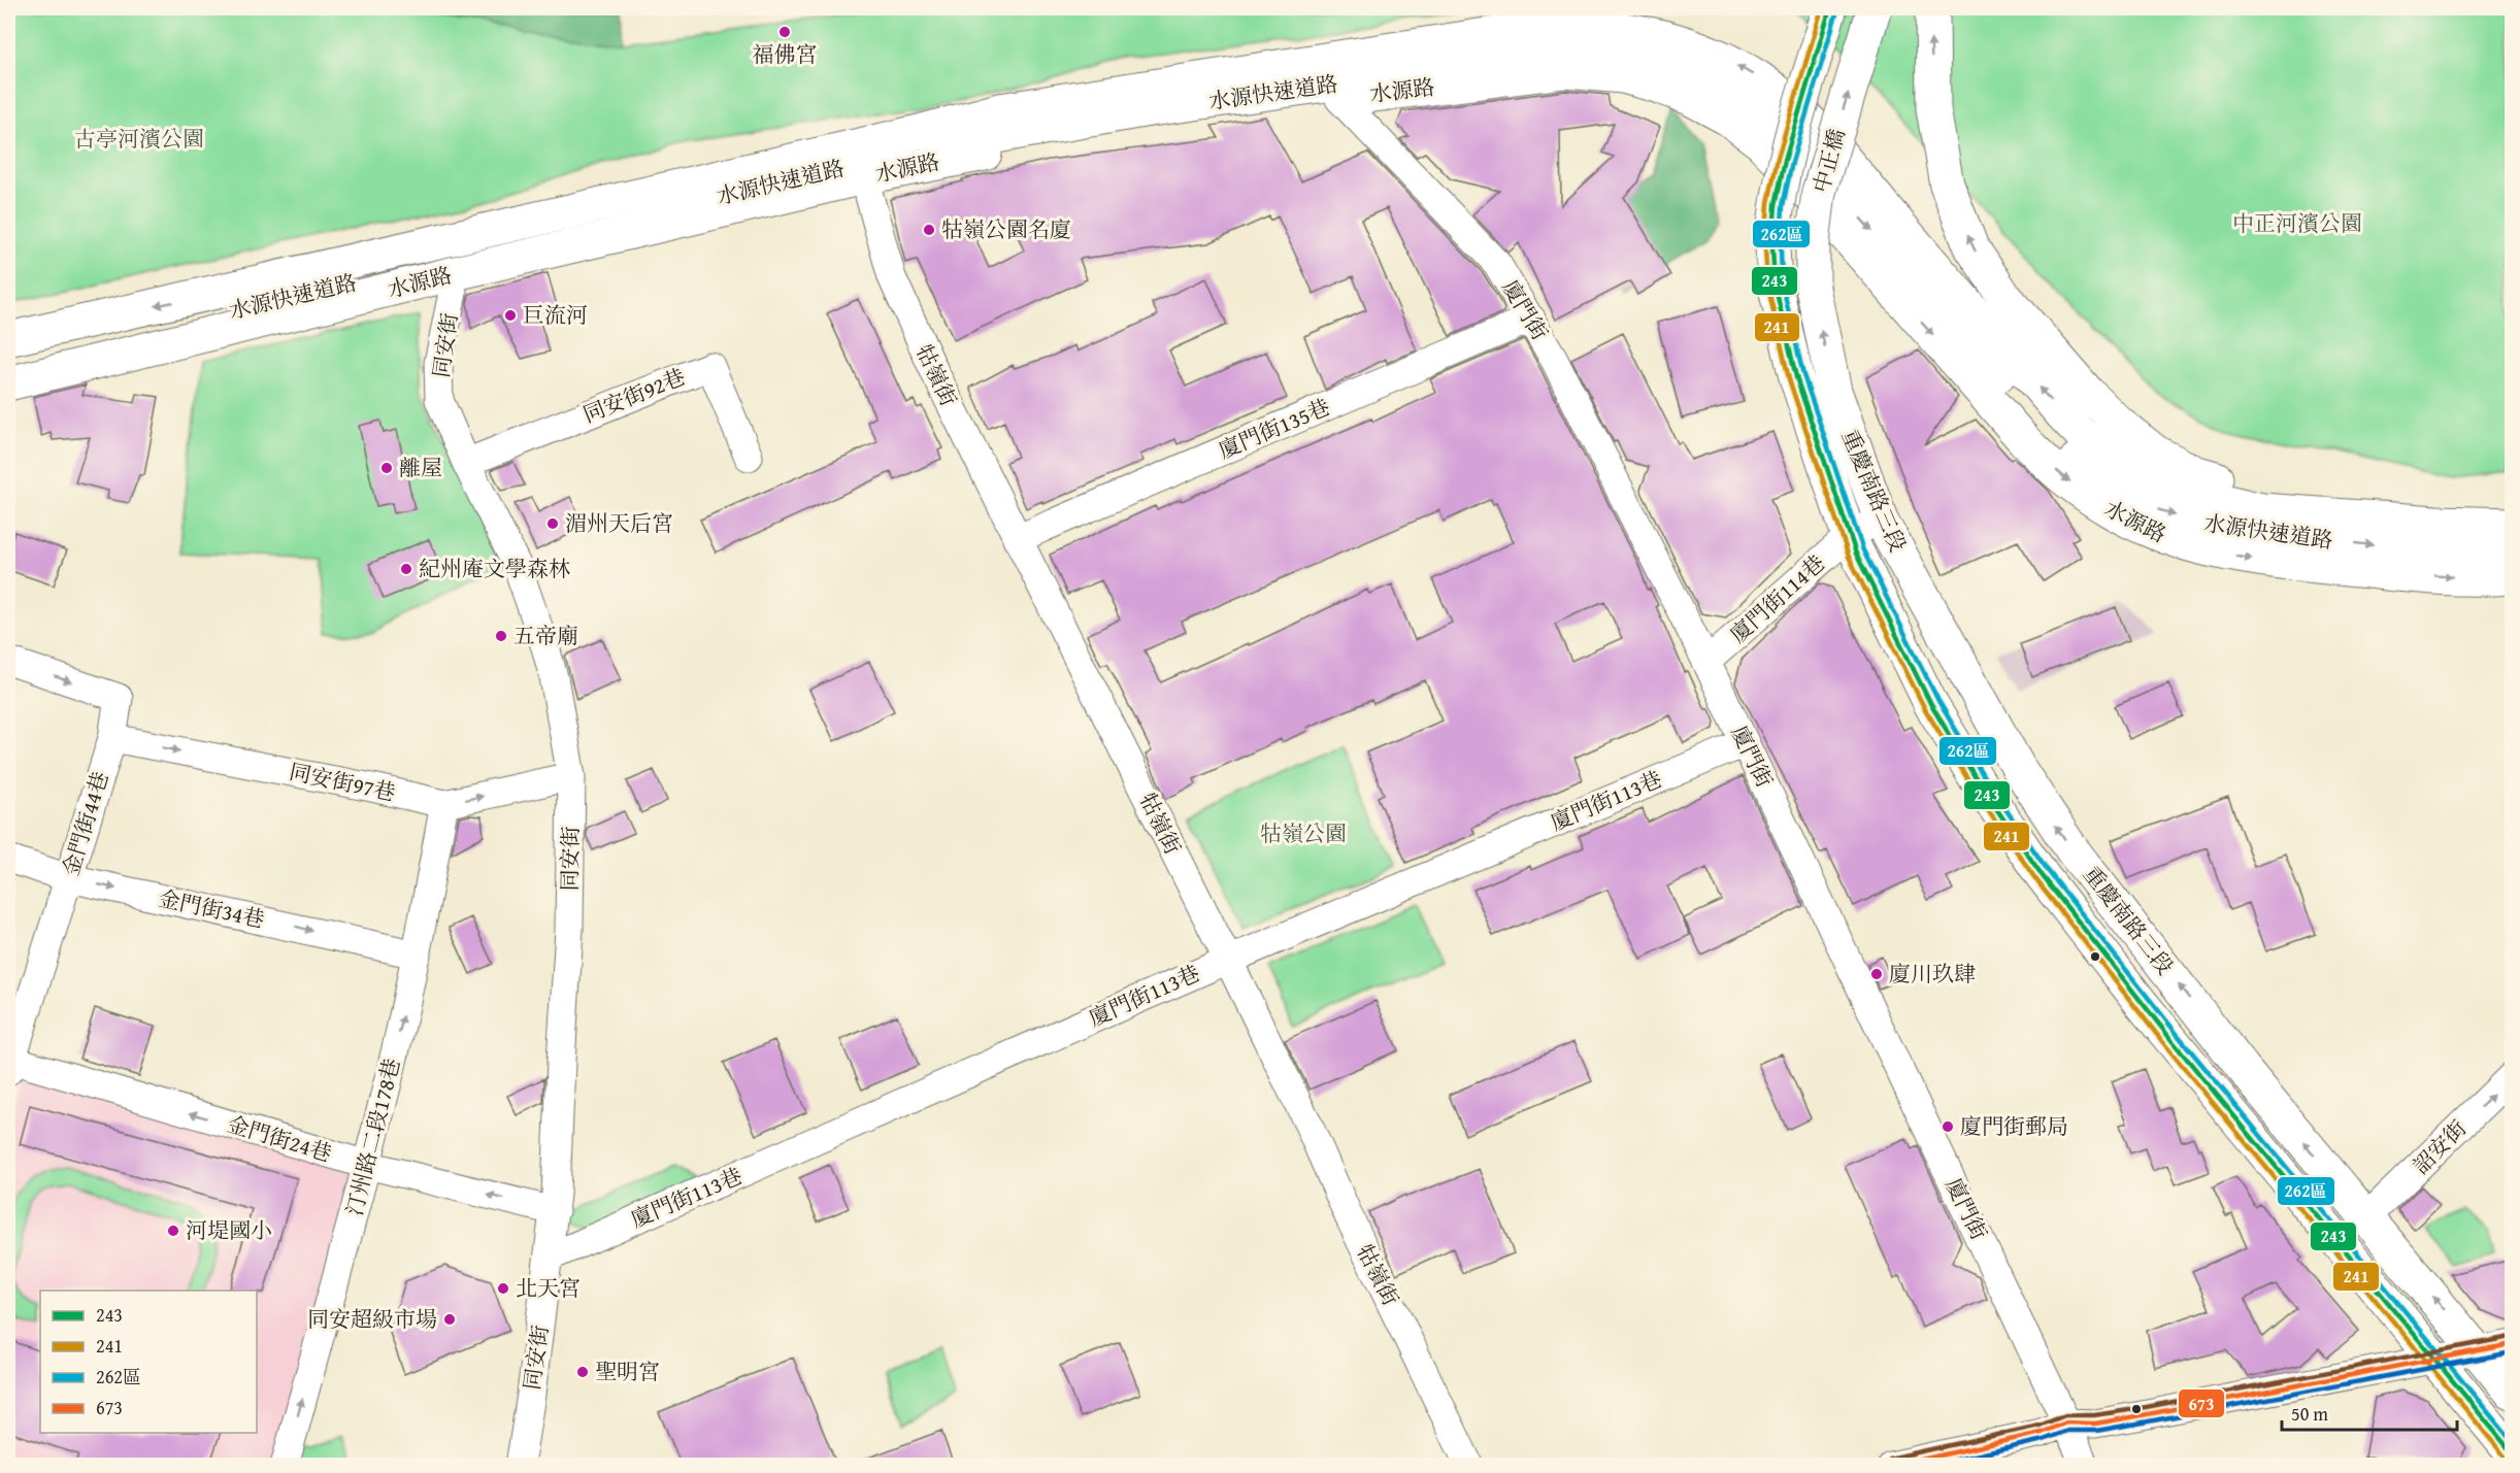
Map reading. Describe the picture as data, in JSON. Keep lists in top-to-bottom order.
{
  "streets": {
    "main road": [
      "水源路",
      "水源快速道路",
      "中正橋",
      "重慶南路三段"
    ],
    "street": [
      "廈門街",
      "同安街",
      "牯嶺街",
      "同安街92巷",
      "廈門街135巷",
      "廈門街114巷",
      "同安街97巷",
      "廈門街113巷",
      "金門街44巷",
      "金門街34巷",
      "汀州路二段178巷",
      "金門街24巷",
      "詔安街"
    ]
  },
  "crossings": [
    ["水源路", "水源快速道路"],
    ["水源路", "廈門街"],
    ["水源路", "同安街"],
    ["水源路", "牯嶺街"],
    ["中正橋", "重慶南路三段"],
    ["廈門街", "廈門街135巷"],
    ["廈門街", "廈門街114巷"],
    ["廈門街", "廈門街113巷"],
    ["同安街", "同安街92巷"],
    ["同安街", "同安街97巷"],
    ["同安街", "廈門街113巷"],
    ["同安街", "金門街24巷"],
    ["牯嶺街", "廈門街135巷"],
    ["牯嶺街", "廈門街113巷"],
    ["重慶南路三段", "廈門街114巷"],
    ["重慶南路三段", "詔安街"],
    ["同安街97巷", "金門街44巷"],
    ["同安街97巷", "汀州路二段178巷"],
    ["金門街44巷", "金門街34巷"],
    ["金門街44巷", "金門街24巷"],
    ["金門街34巷", "汀州路二段178巷"],
    ["汀州路二段178巷", "金門街24巷"]
  ],
  "one_way": [
    "同安街97巷",
    "金門街34巷",
    "汀州路二段178巷",
    "金門街24巷",
    "詔安街"
  ],
  "parks": ["古亭河濱公園", "中正河濱公園", "牯嶺公園"],
  "places": [
    "福佛宮",
    "牯嶺公園名廈",
    "巨流河",
    "離屋",
    "湄州天后宮",
    "紀州庵文學森林",
    "五帝廟",
    "廈川玖肆",
    "廈門街郵局",
    "河堤國小",
    "北天宮",
    "同安超級市場",
    "聖明宮"
  ],
  "lines": [
    "transit line 243",
    "transit line 241",
    "transit line 262區",
    "transit line 673"
  ],
  "legend": [
    "243",
    "241",
    "262區",
    "673"
  ],
  "scale_bar": "50 m"
}
